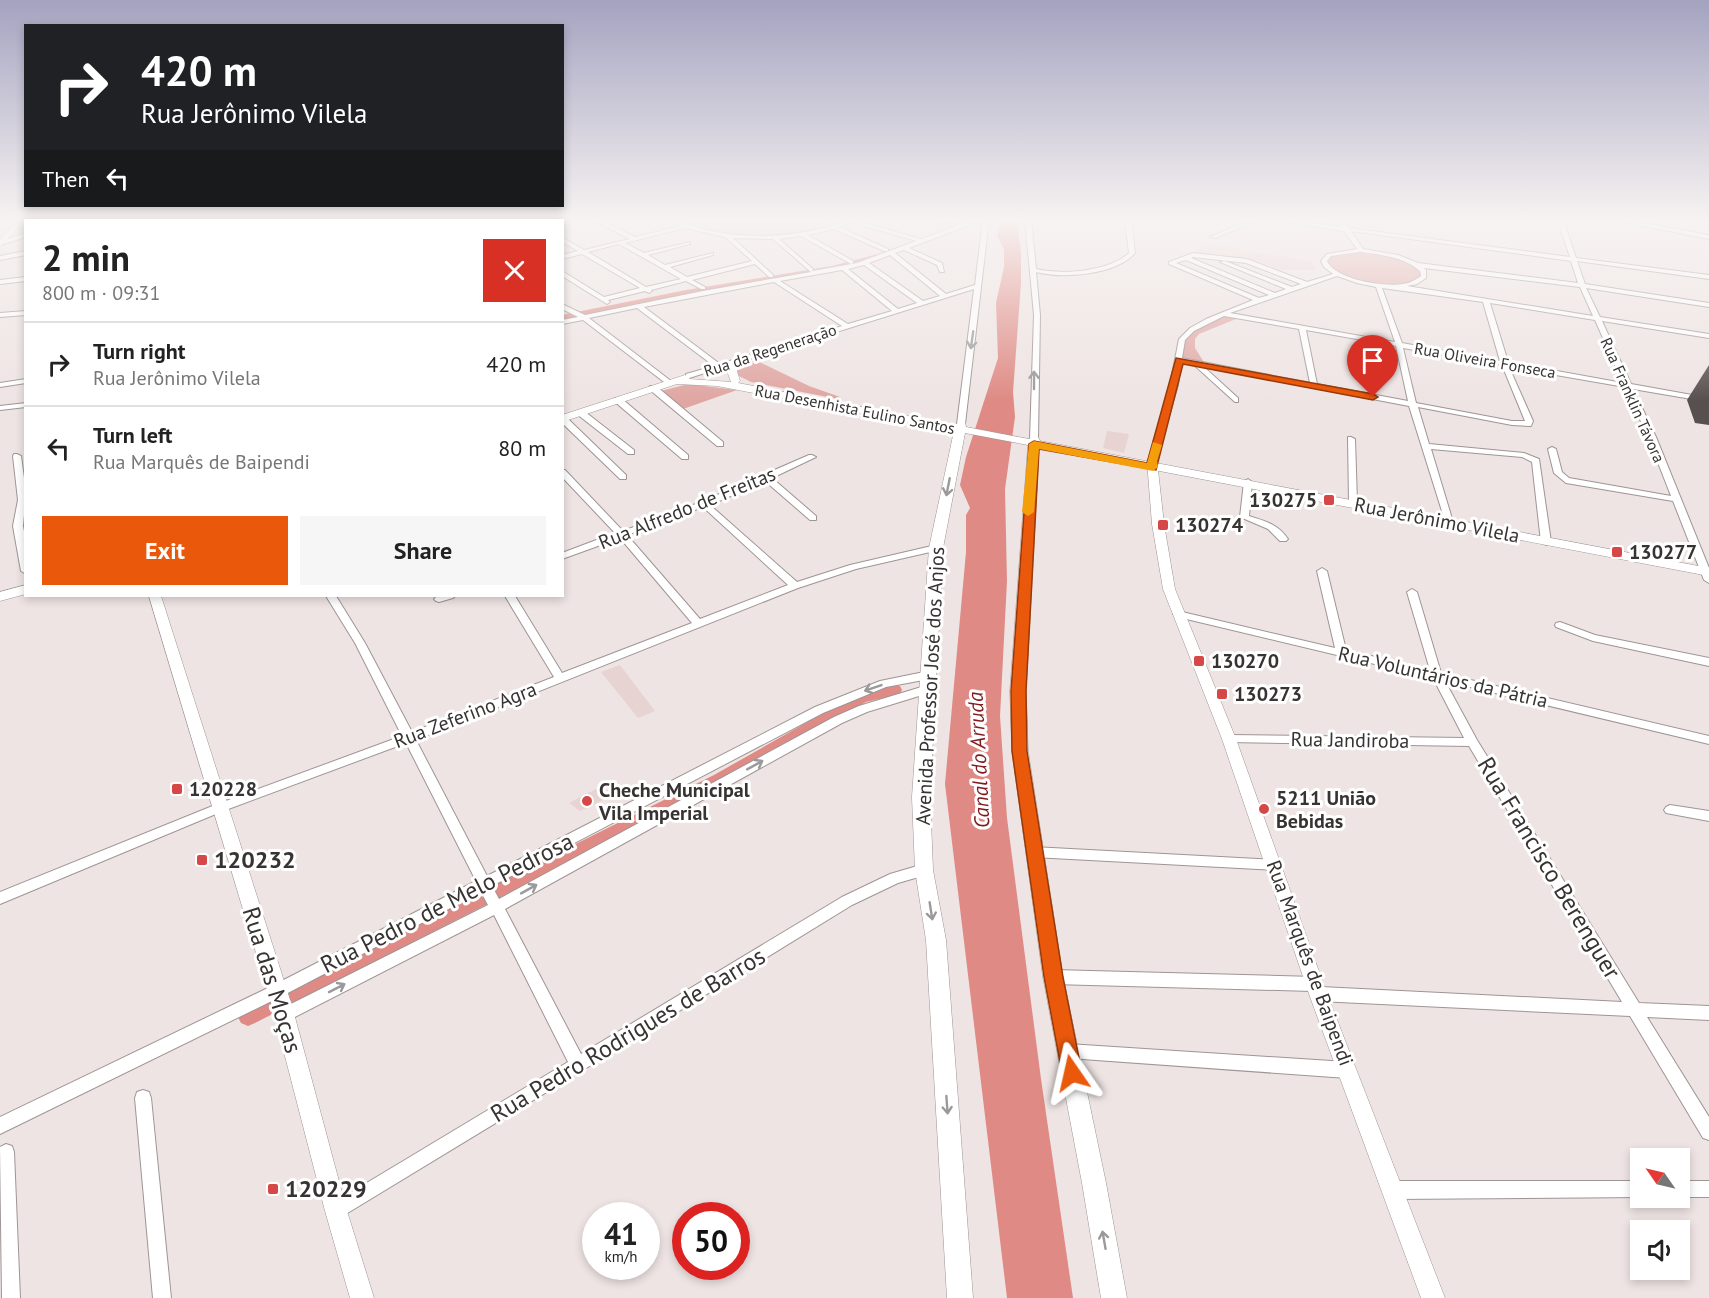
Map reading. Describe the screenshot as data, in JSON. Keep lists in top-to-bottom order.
{
  "streets": {
    "main road": [
      "Rua da Regeneração",
      "Rua Desenhista Eulino Santos",
      "Rua Jerônimo Vilela",
      "Avenida Professor José dos Anjos"
    ],
    "street": [
      "Rua Oliveira Fonseca",
      "Rua Franklin Távora",
      "Rua Alfredo de Freitas",
      "Rua Voluntários da Pátria",
      "Rua Zeferino Agra",
      "Rua Jandiroba",
      "Rua Francisco Berenguer",
      "Rua Pedro de Melo Pedrosa",
      "Rua Marquês de Baipendi",
      "Rua das Moças",
      "Rua Pedro Rodrigues de Barros"
    ]
  },
  "crossings": [
    ["Rua da Regeneração", "Rua Desenhista Eulino Santos"],
    ["Rua da Regeneração", "Avenida Professor José dos Anjos"],
    ["Rua Oliveira Fonseca", "Rua Franklin Távora"],
    ["Rua Oliveira Fonseca", "Rua Marquês de Baipendi"],
    ["Rua Franklin Távora", "Rua Jerônimo Vilela"],
    ["Rua Desenhista Eulino Santos", "Rua Jerônimo Vilela"],
    ["Rua Desenhista Eulino Santos", "Avenida Professor José dos Anjos"],
    ["Rua Jerônimo Vilela", "Rua Marquês de Baipendi"],
    ["Rua Voluntários da Pátria", "Rua Francisco Berenguer"],
    ["Rua Voluntários da Pátria", "Rua Marquês de Baipendi"],
    ["Avenida Professor José dos Anjos", "Rua Zeferino Agra"],
    ["Avenida Professor José dos Anjos", "Rua Pedro de Melo Pedrosa"],
    ["Avenida Professor José dos Anjos", "Rua Pedro Rodrigues de Barros"],
    ["Rua Zeferino Agra", "Rua das Moças"],
    ["Rua Jandiroba", "Rua Francisco Berenguer"],
    ["Rua Jandiroba", "Rua Marquês de Baipendi"],
    ["Rua Pedro de Melo Pedrosa", "Rua das Moças"],
    ["Rua das Moças", "Rua Pedro Rodrigues de Barros"]
  ],
  "one_way": ["Avenida Professor José dos Anjos"],
  "water": ["Canal do Arruda"],
  "places": {
    "transit": [
      "130275",
      "130274",
      "130277",
      "130270",
      "130273",
      "120228",
      "120232",
      "120229"
    ],
    "other": ["Cheche Municipal Vila Imperial", "5211 União Bebidas"]
  },
  "north": "top left",
  "page": {
    "turn": ["420 m", "Rua Jerônimo Vilela"],
    "then": "Then",
    "heading": ["2 min", "800 m · 09:31"],
    "list": [
      {
        "name": "Turn right",
        "note": "Rua Jerônimo Vilela",
        "value": "420 m"
      },
      {
        "name": "Turn left",
        "note": "Rua Marquês de Baipendi",
        "value": "80 m"
      }
    ],
    "buttons": ["Exit", "Share"],
    "speed": "41 km/h",
    "limit": "50"
  }
}
